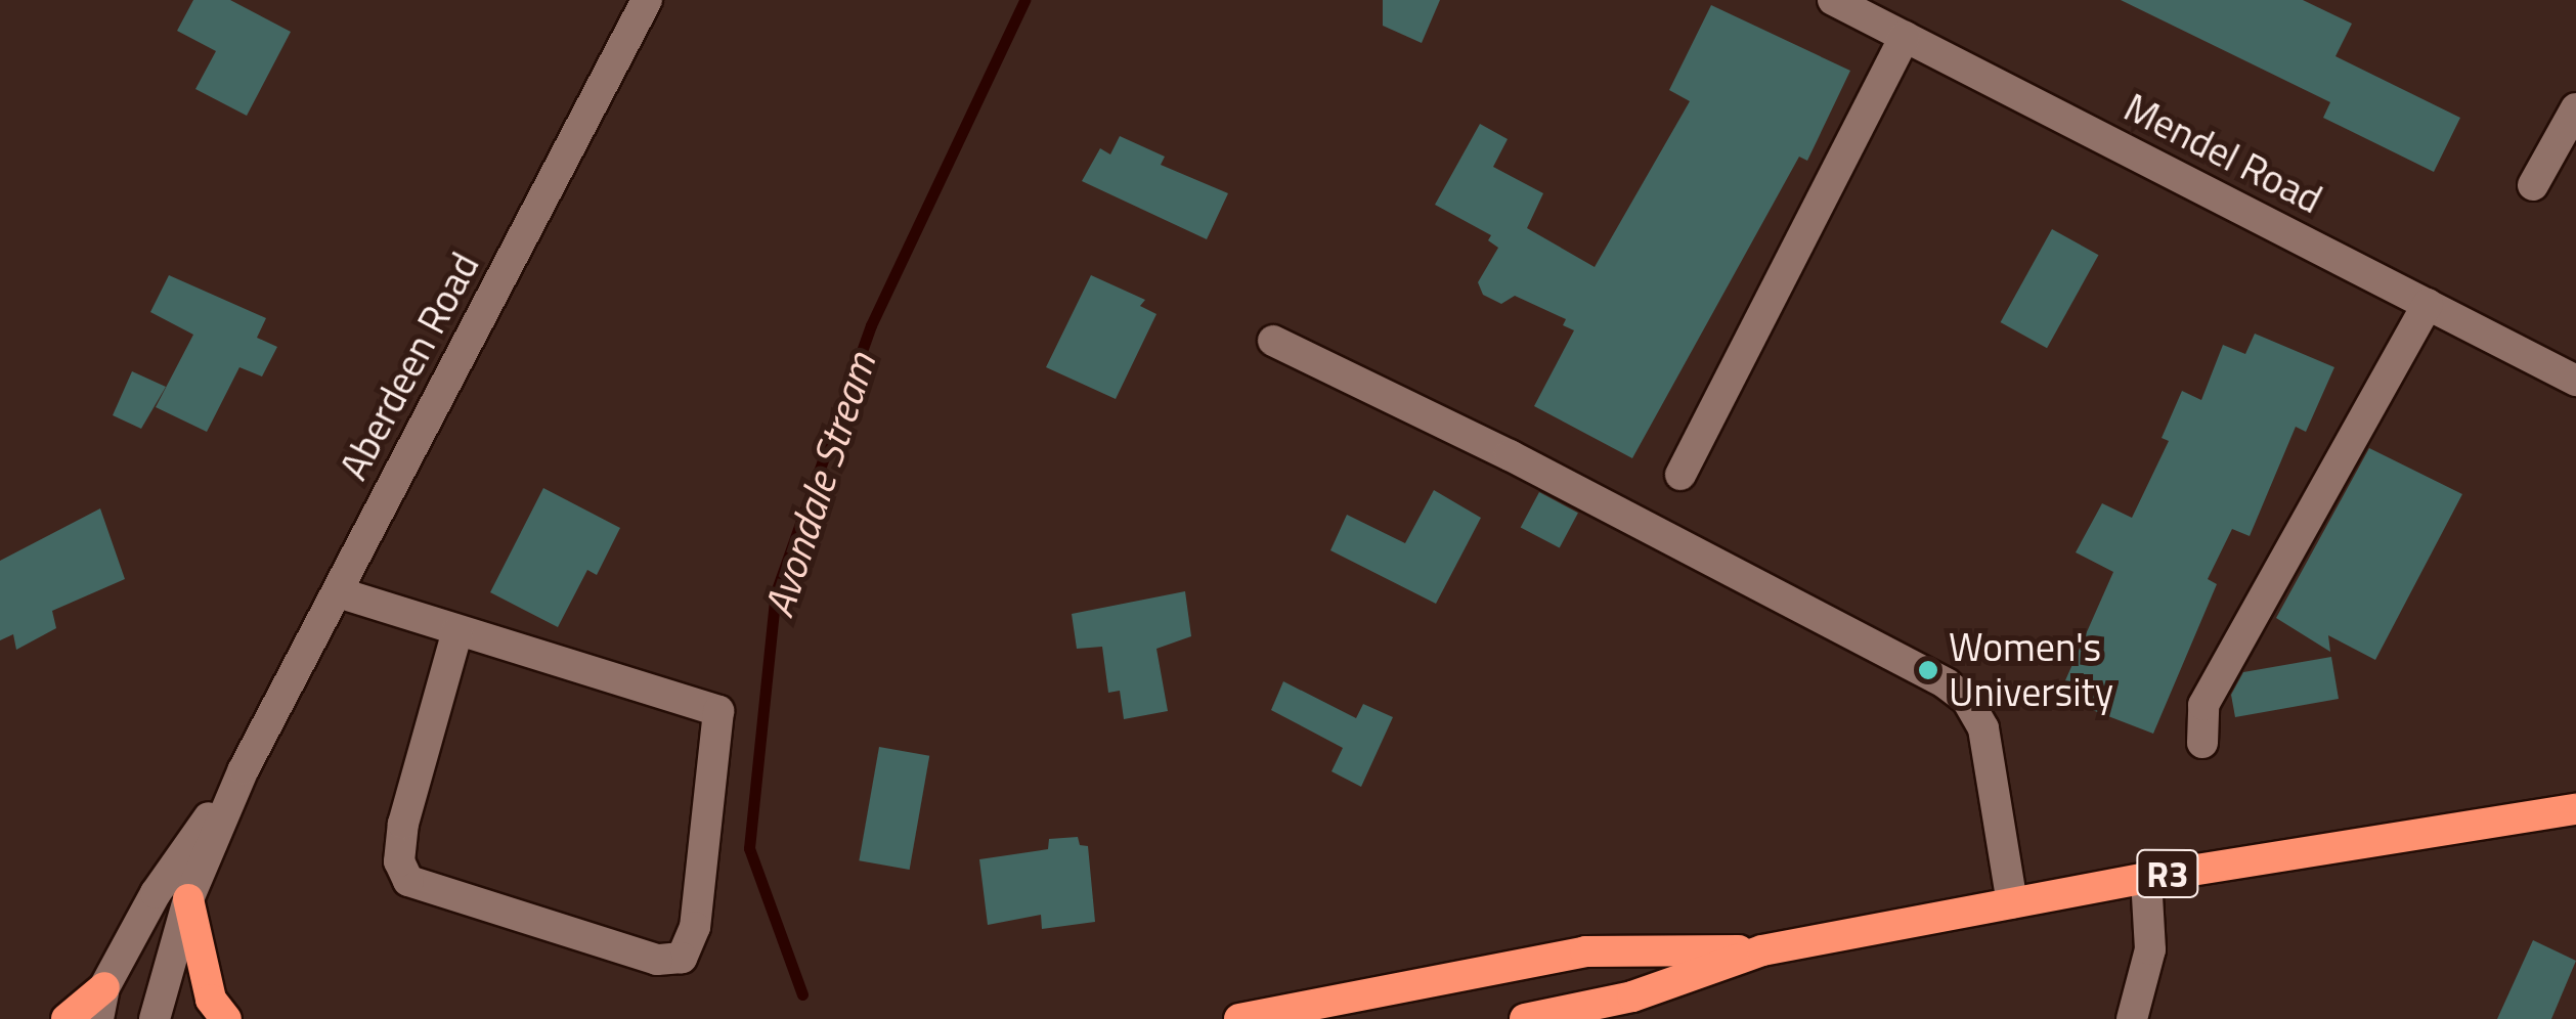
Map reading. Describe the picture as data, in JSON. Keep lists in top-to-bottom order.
{
  "streets": {
    "highway": ["R3"],
    "street": ["Mendel Road", "Aberdeen Road"]
  },
  "water": ["Avondale Stream"],
  "places": ["Women's University"]
}
